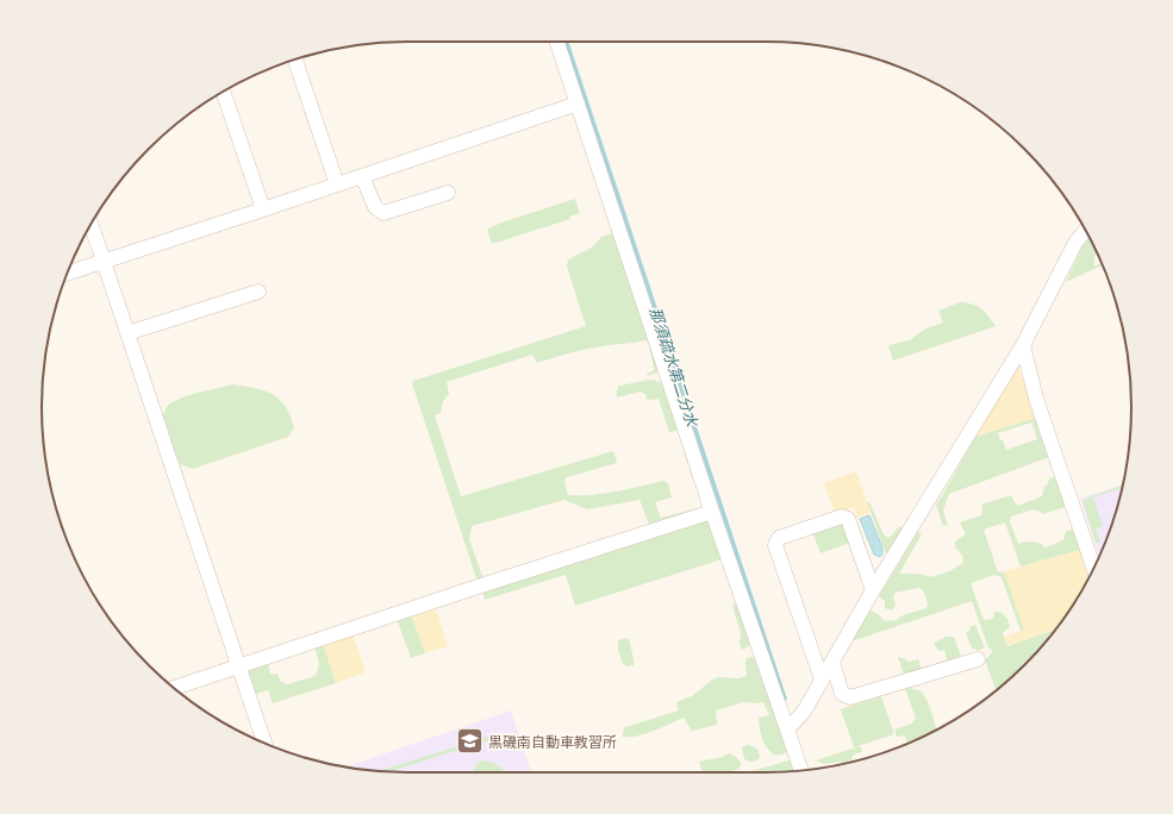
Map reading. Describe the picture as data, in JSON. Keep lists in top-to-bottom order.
{
  "water": ["那須疏水第二分水"],
  "places": {
    "school or university": ["黒磯南自動車教習所"]
  }
}
